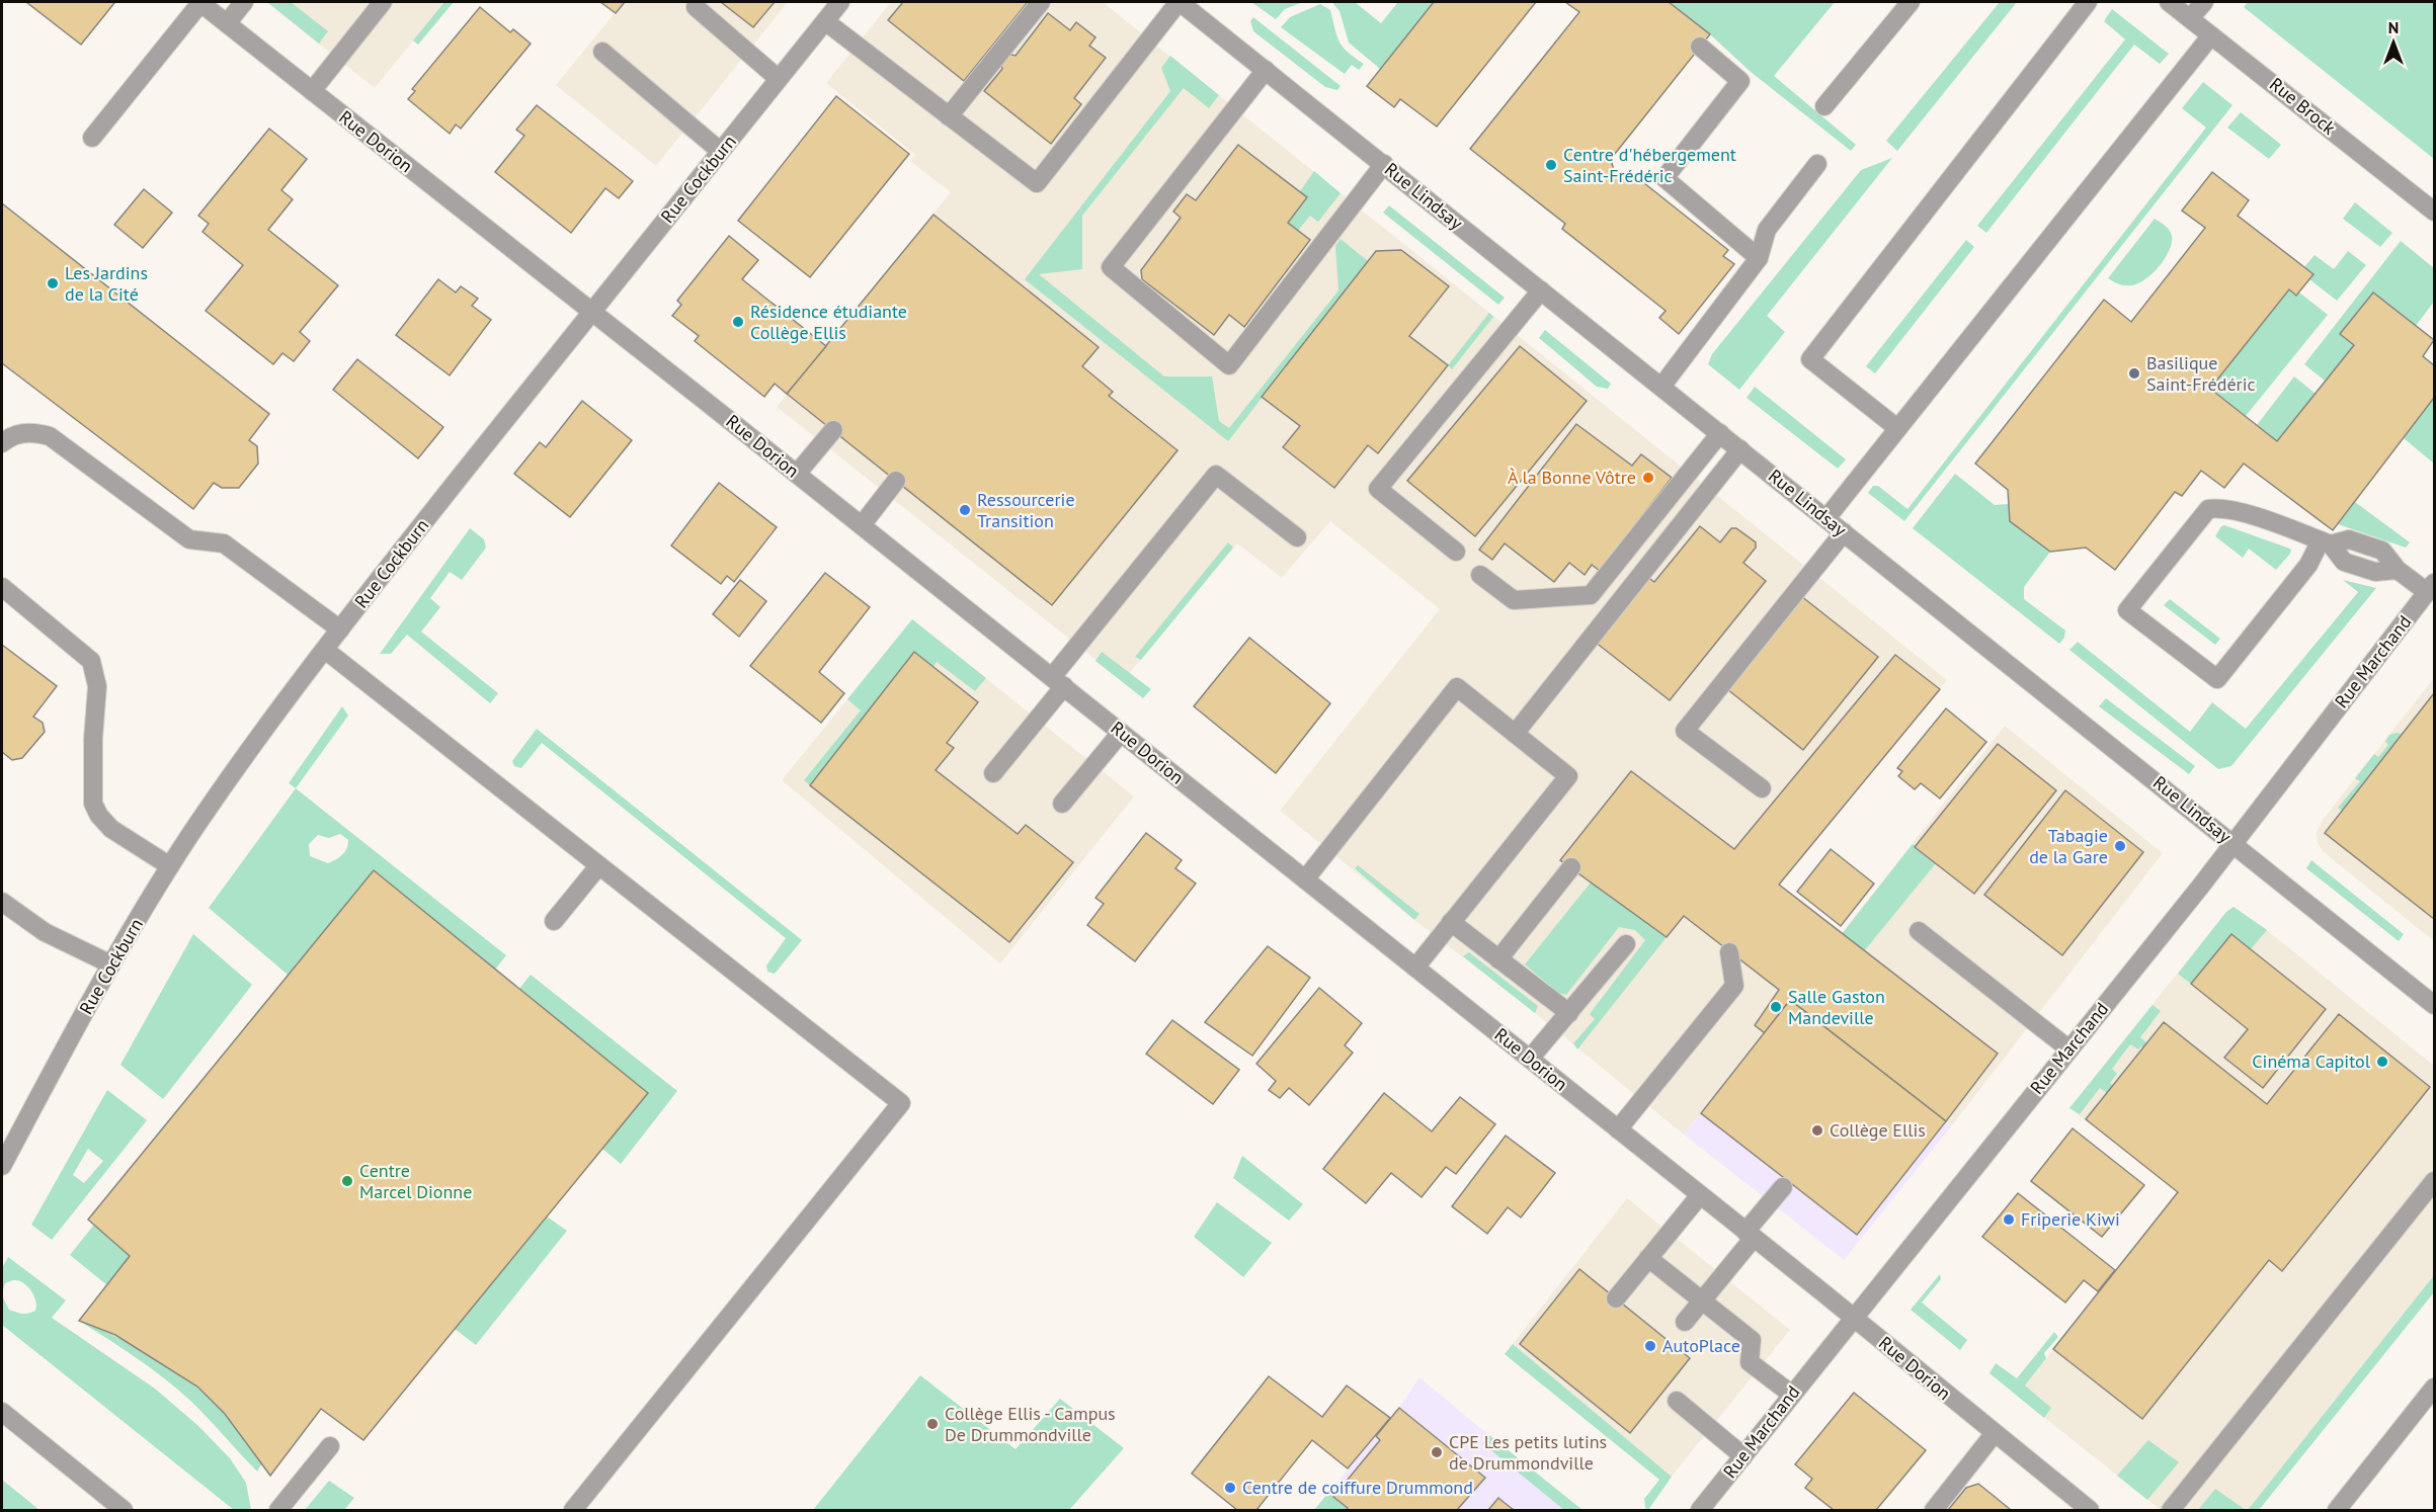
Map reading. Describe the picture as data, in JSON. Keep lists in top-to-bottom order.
{
  "streets": {
    "street": [
      "Rue Brock",
      "Rue Dorion",
      "Rue Cockburn",
      "Rue Lindsay",
      "Rue Marchand"
    ]
  },
  "crossings": [
    ["Rue Dorion", "Rue Cockburn"],
    ["Rue Dorion", "Rue Marchand"],
    ["Rue Lindsay", "Rue Marchand"]
  ],
  "places": [
    "Centre d'hébergement Saint-Frédéric",
    "Les Jardins de la Cité",
    "Résidence étudiante Collège Ellis",
    "Basilique Saint-Frédéric",
    "À la Bonne Vôtre",
    "Ressourcerie Transition",
    "Tabagie de la Gare",
    "Salle Gaston Mandeville",
    "Cinéma Capitol",
    "Collège Ellis",
    "Centre Marcel Dionne",
    "Friperie Kiwi",
    "AutoPlace",
    "Collège Ellis - Campus De Drummondville",
    "CPE Les petits lutins de Drummondville",
    "Centre de coiffure Drummond"
  ],
  "north": "top"
}
